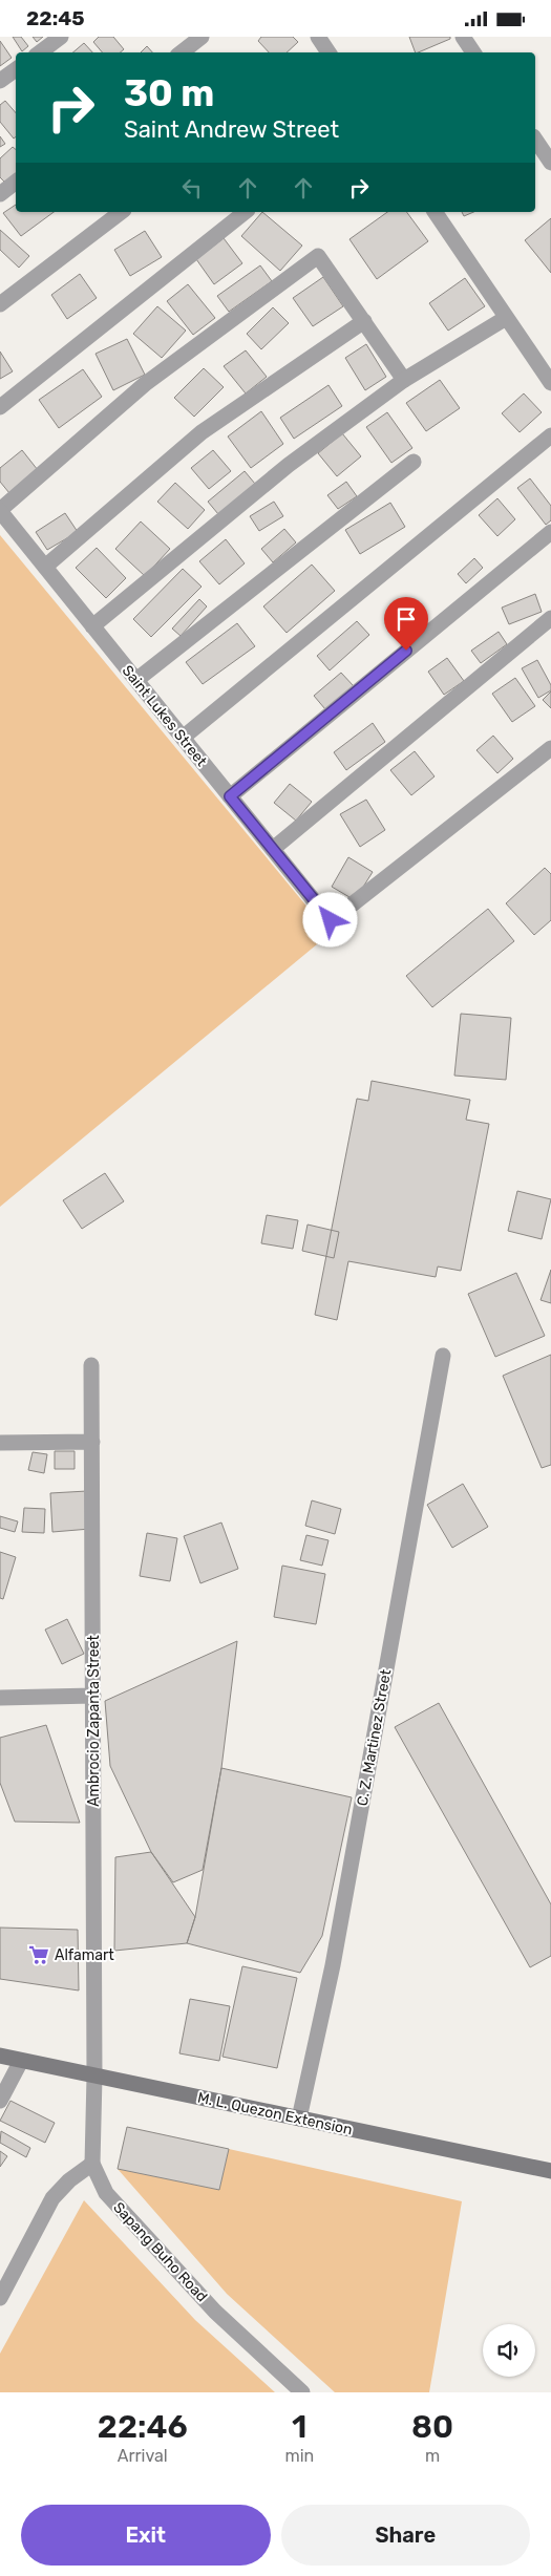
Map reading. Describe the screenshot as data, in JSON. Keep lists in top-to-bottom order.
{
  "streets": {
    "main road": ["M. L. Quezon Extension"],
    "street": [
      "Saint Lukes Street",
      "Ambrocio Zapanta Street",
      "C. Z. Martinez Street",
      "Sapang Buho Road"
    ]
  },
  "crossings": [
    ["Ambrocio Zapanta Street", "M. L. Quezon Extension"],
    ["Ambrocio Zapanta Street", "Sapang Buho Road"],
    ["C. Z. Martinez Street", "M. L. Quezon Extension"],
    ["M. L. Quezon Extension", "Sapang Buho Road"]
  ],
  "places": {
    "supermarket": ["Alfamart"]
  },
  "page": {
    "status": "22:45",
    "turn": ["30 m", "Saint Andrew Street"],
    "eta": [
      "22:46",
      "Arrival",
      "1",
      "min",
      "80",
      "m"
    ],
    "buttons": ["Exit", "Share"]
  }
}
